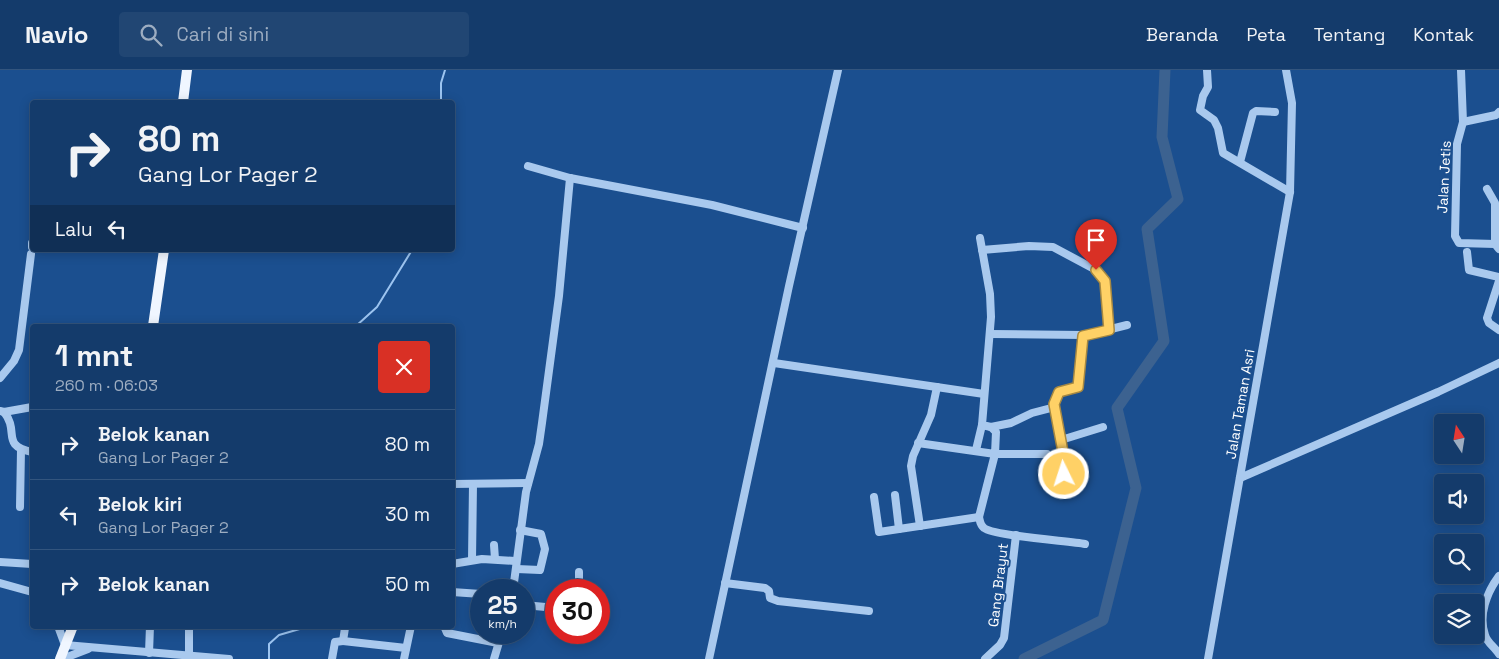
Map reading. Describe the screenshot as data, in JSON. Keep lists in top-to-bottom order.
{
  "streets": {
    "street": ["Jalan Jetis", "Jalan Taman Asri", "Gang Brayut"]
  },
  "north": "top",
  "page": {
    "header": "Navio",
    "search": "Cari di sini",
    "nav": [
      "Beranda",
      "Peta",
      "Tentang",
      "Kontak"
    ],
    "turn": ["80 m", "Gang Lor Pager 2"],
    "then": "Lalu",
    "heading": ["1 mnt", "260 m · 06:03"],
    "list": [
      {
        "name": "Belok kanan",
        "note": "Gang Lor Pager 2",
        "value": "80 m"
      },
      {
        "name": "Belok kiri",
        "note": "Gang Lor Pager 2",
        "value": "30 m"
      },
      {
        "name": "Belok kanan",
        "value": "50 m"
      }
    ],
    "speed": "25 km/h",
    "limit": "30"
  }
}
